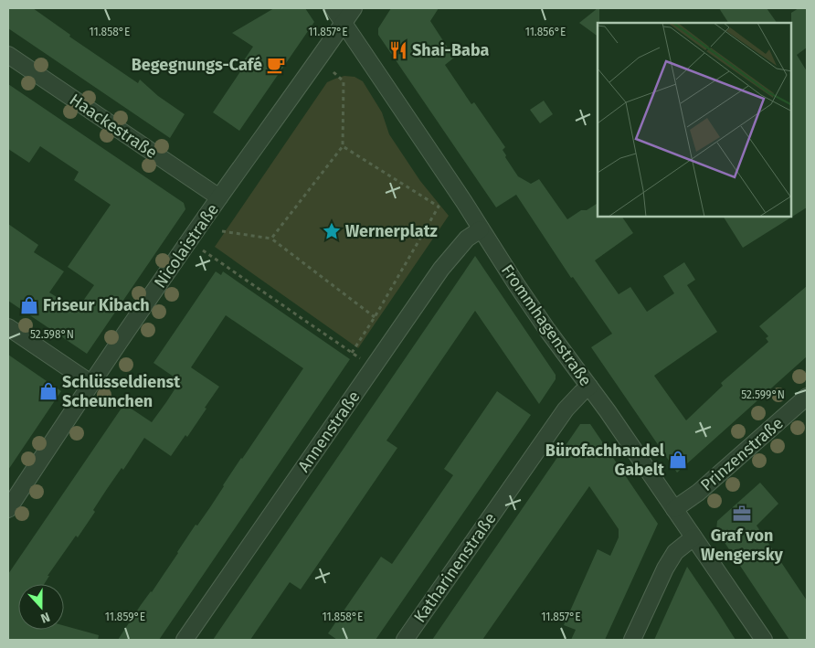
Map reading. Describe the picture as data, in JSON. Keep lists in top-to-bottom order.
{
  "streets": {
    "street": [
      "Haackestraße",
      "Nicolaistraße",
      "Frommhagenstraße",
      "Annenstraße",
      "Prinzenstraße",
      "Katharinenstraße"
    ]
  },
  "crossings": [
    ["Haackestraße", "Nicolaistraße"],
    ["Nicolaistraße", "Frommhagenstraße"],
    ["Frommhagenstraße", "Annenstraße"],
    ["Frommhagenstraße", "Prinzenstraße"],
    ["Frommhagenstraße", "Katharinenstraße"]
  ],
  "places": {
    "restaurant": ["Shai-Baba"],
    "cafe": ["Begegnungs-Café"],
    "place": ["Wernerplatz"],
    "shop": ["Friseur Kibach", "Schlüsseldienst Scheunchen", "Bürofachhandel Gabelt"],
    "office": ["Graf von Wengersky"]
  },
  "north": "bottom",
  "coordinates": [
    "11.858°E",
    "11.857°E",
    "11.856°E",
    "52.598°N",
    "52.599°N",
    "11.859°E"
  ]
}
